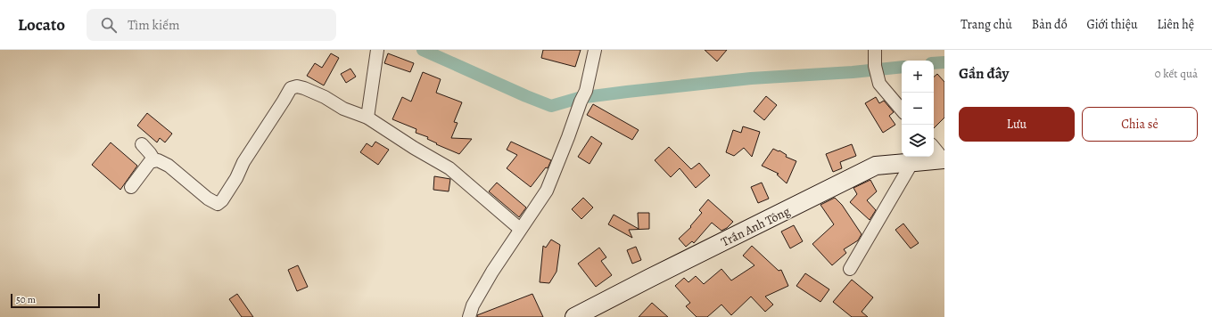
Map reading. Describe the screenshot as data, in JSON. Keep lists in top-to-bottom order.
{
  "streets": {
    "street": ["Trần Anh Tông"]
  },
  "scale_bar": "50 m",
  "page": {
    "header": "Locato",
    "search": "Tìm kiếm",
    "nav": [
      "Trang chủ",
      "Bản đồ",
      "Giới thiệu",
      "Liên hệ"
    ],
    "heading": ["Gần đây", "0 kết quả"],
    "map_buttons": ["+", "−"],
    "buttons": ["Lưu", "Chia sẻ"],
    "scale": "50 m"
  }
}
